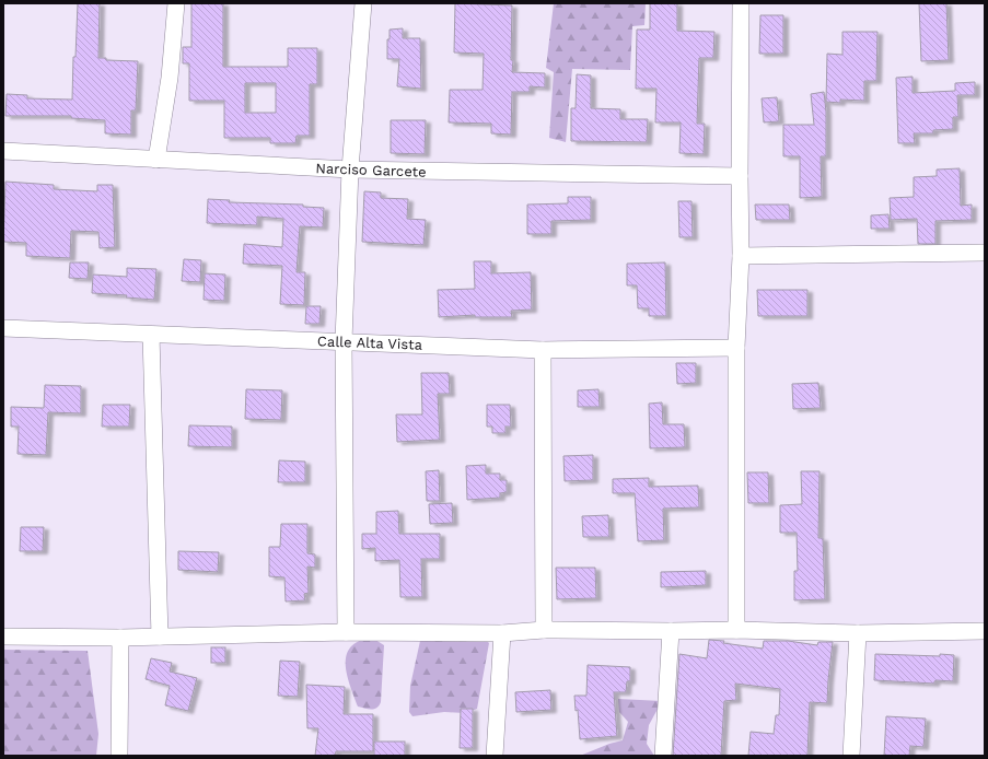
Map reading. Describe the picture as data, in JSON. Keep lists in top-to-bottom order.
{
  "streets": {
    "street": ["Narciso Garcete", "Calle Alta Vista"]
  }
}
